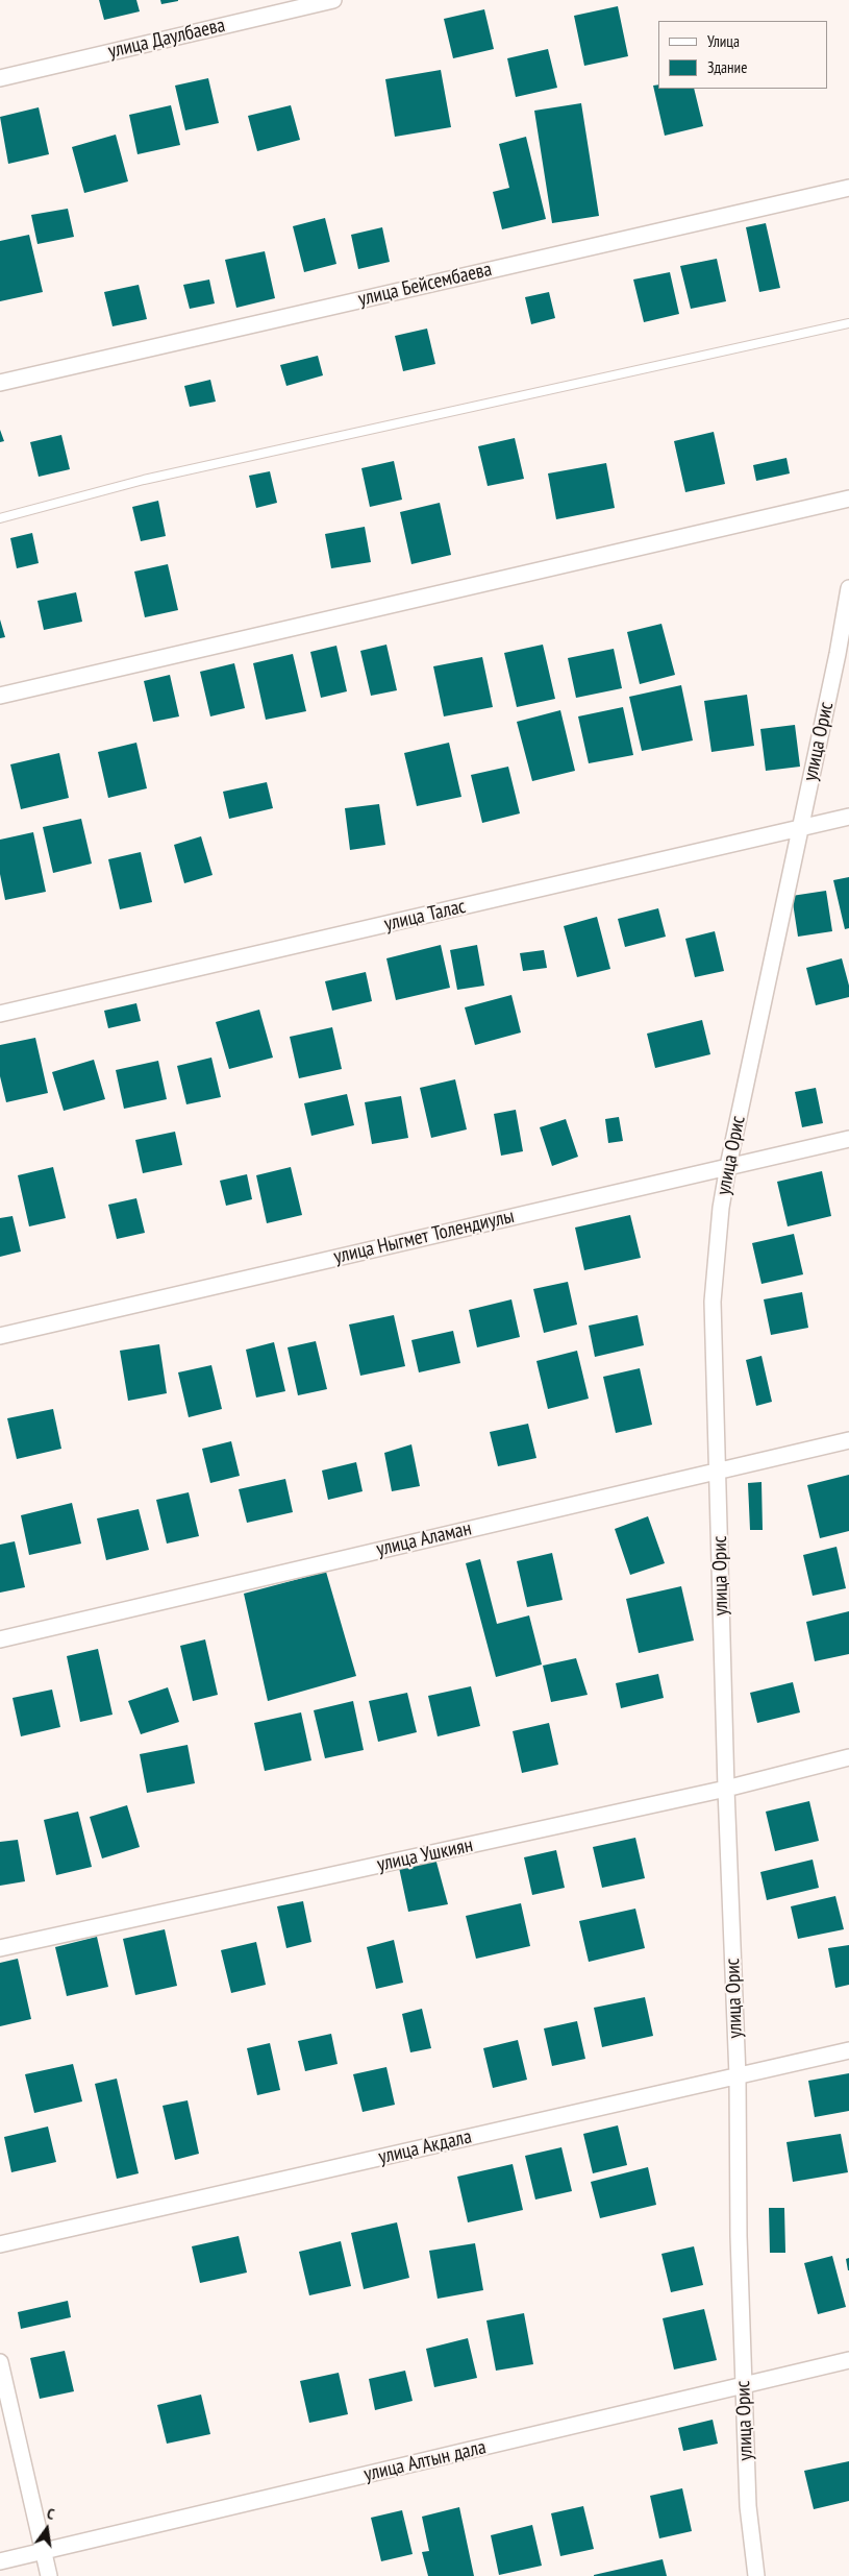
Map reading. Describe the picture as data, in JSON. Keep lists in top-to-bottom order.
{
  "streets": {
    "street": [
      "улица Даулбаева",
      "улица Бейсембаева",
      "улица Орис",
      "улица Талас",
      "улица Ныгмет Толендиулы",
      "улица Аламан",
      "улица Ушкиян",
      "улица Акдала",
      "улица Алтын дала"
    ]
  },
  "crossings": [
    ["улица Орис", "улица Талас"],
    ["улица Орис", "улица Ныгмет Толендиулы"],
    ["улица Орис", "улица Аламан"],
    ["улица Орис", "улица Ушкиян"],
    ["улица Орис", "улица Акдала"],
    ["улица Орис", "улица Алтын дала"]
  ],
  "legend": ["Улица", "Здание"],
  "north": "top"
}
